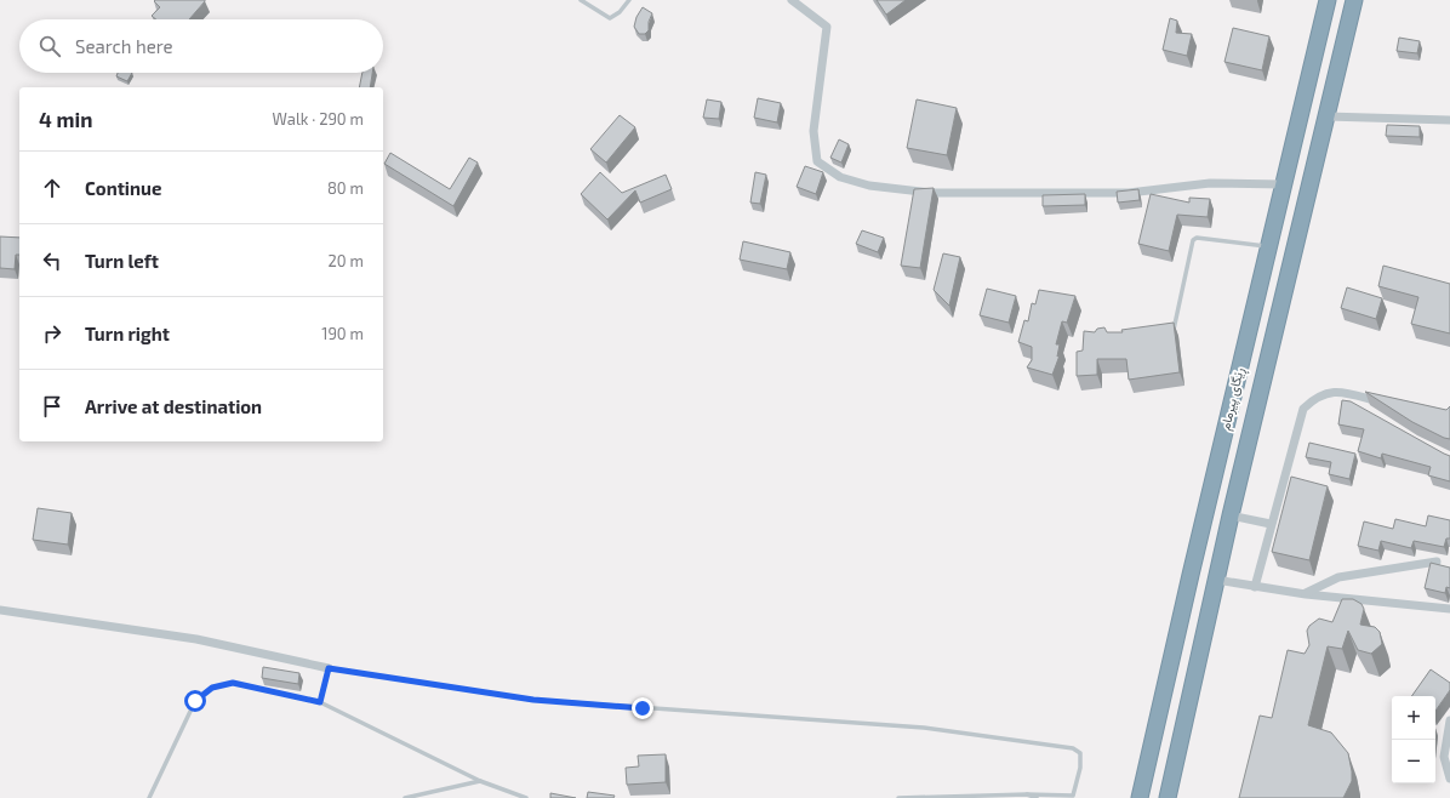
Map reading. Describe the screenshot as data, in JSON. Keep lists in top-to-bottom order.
{
  "streets": {
    "highway": ["ڕێگای پیرمام"]
  },
  "page": {
    "search": "Search here",
    "heading": ["4 min", "Walk · 290 m"],
    "list": [
      ["Continue", "80 m"],
      ["Turn left", "20 m"],
      ["Turn right", "190 m"],
      "Arrive at destination"
    ],
    "map_buttons": ["+", "−"]
  }
}
